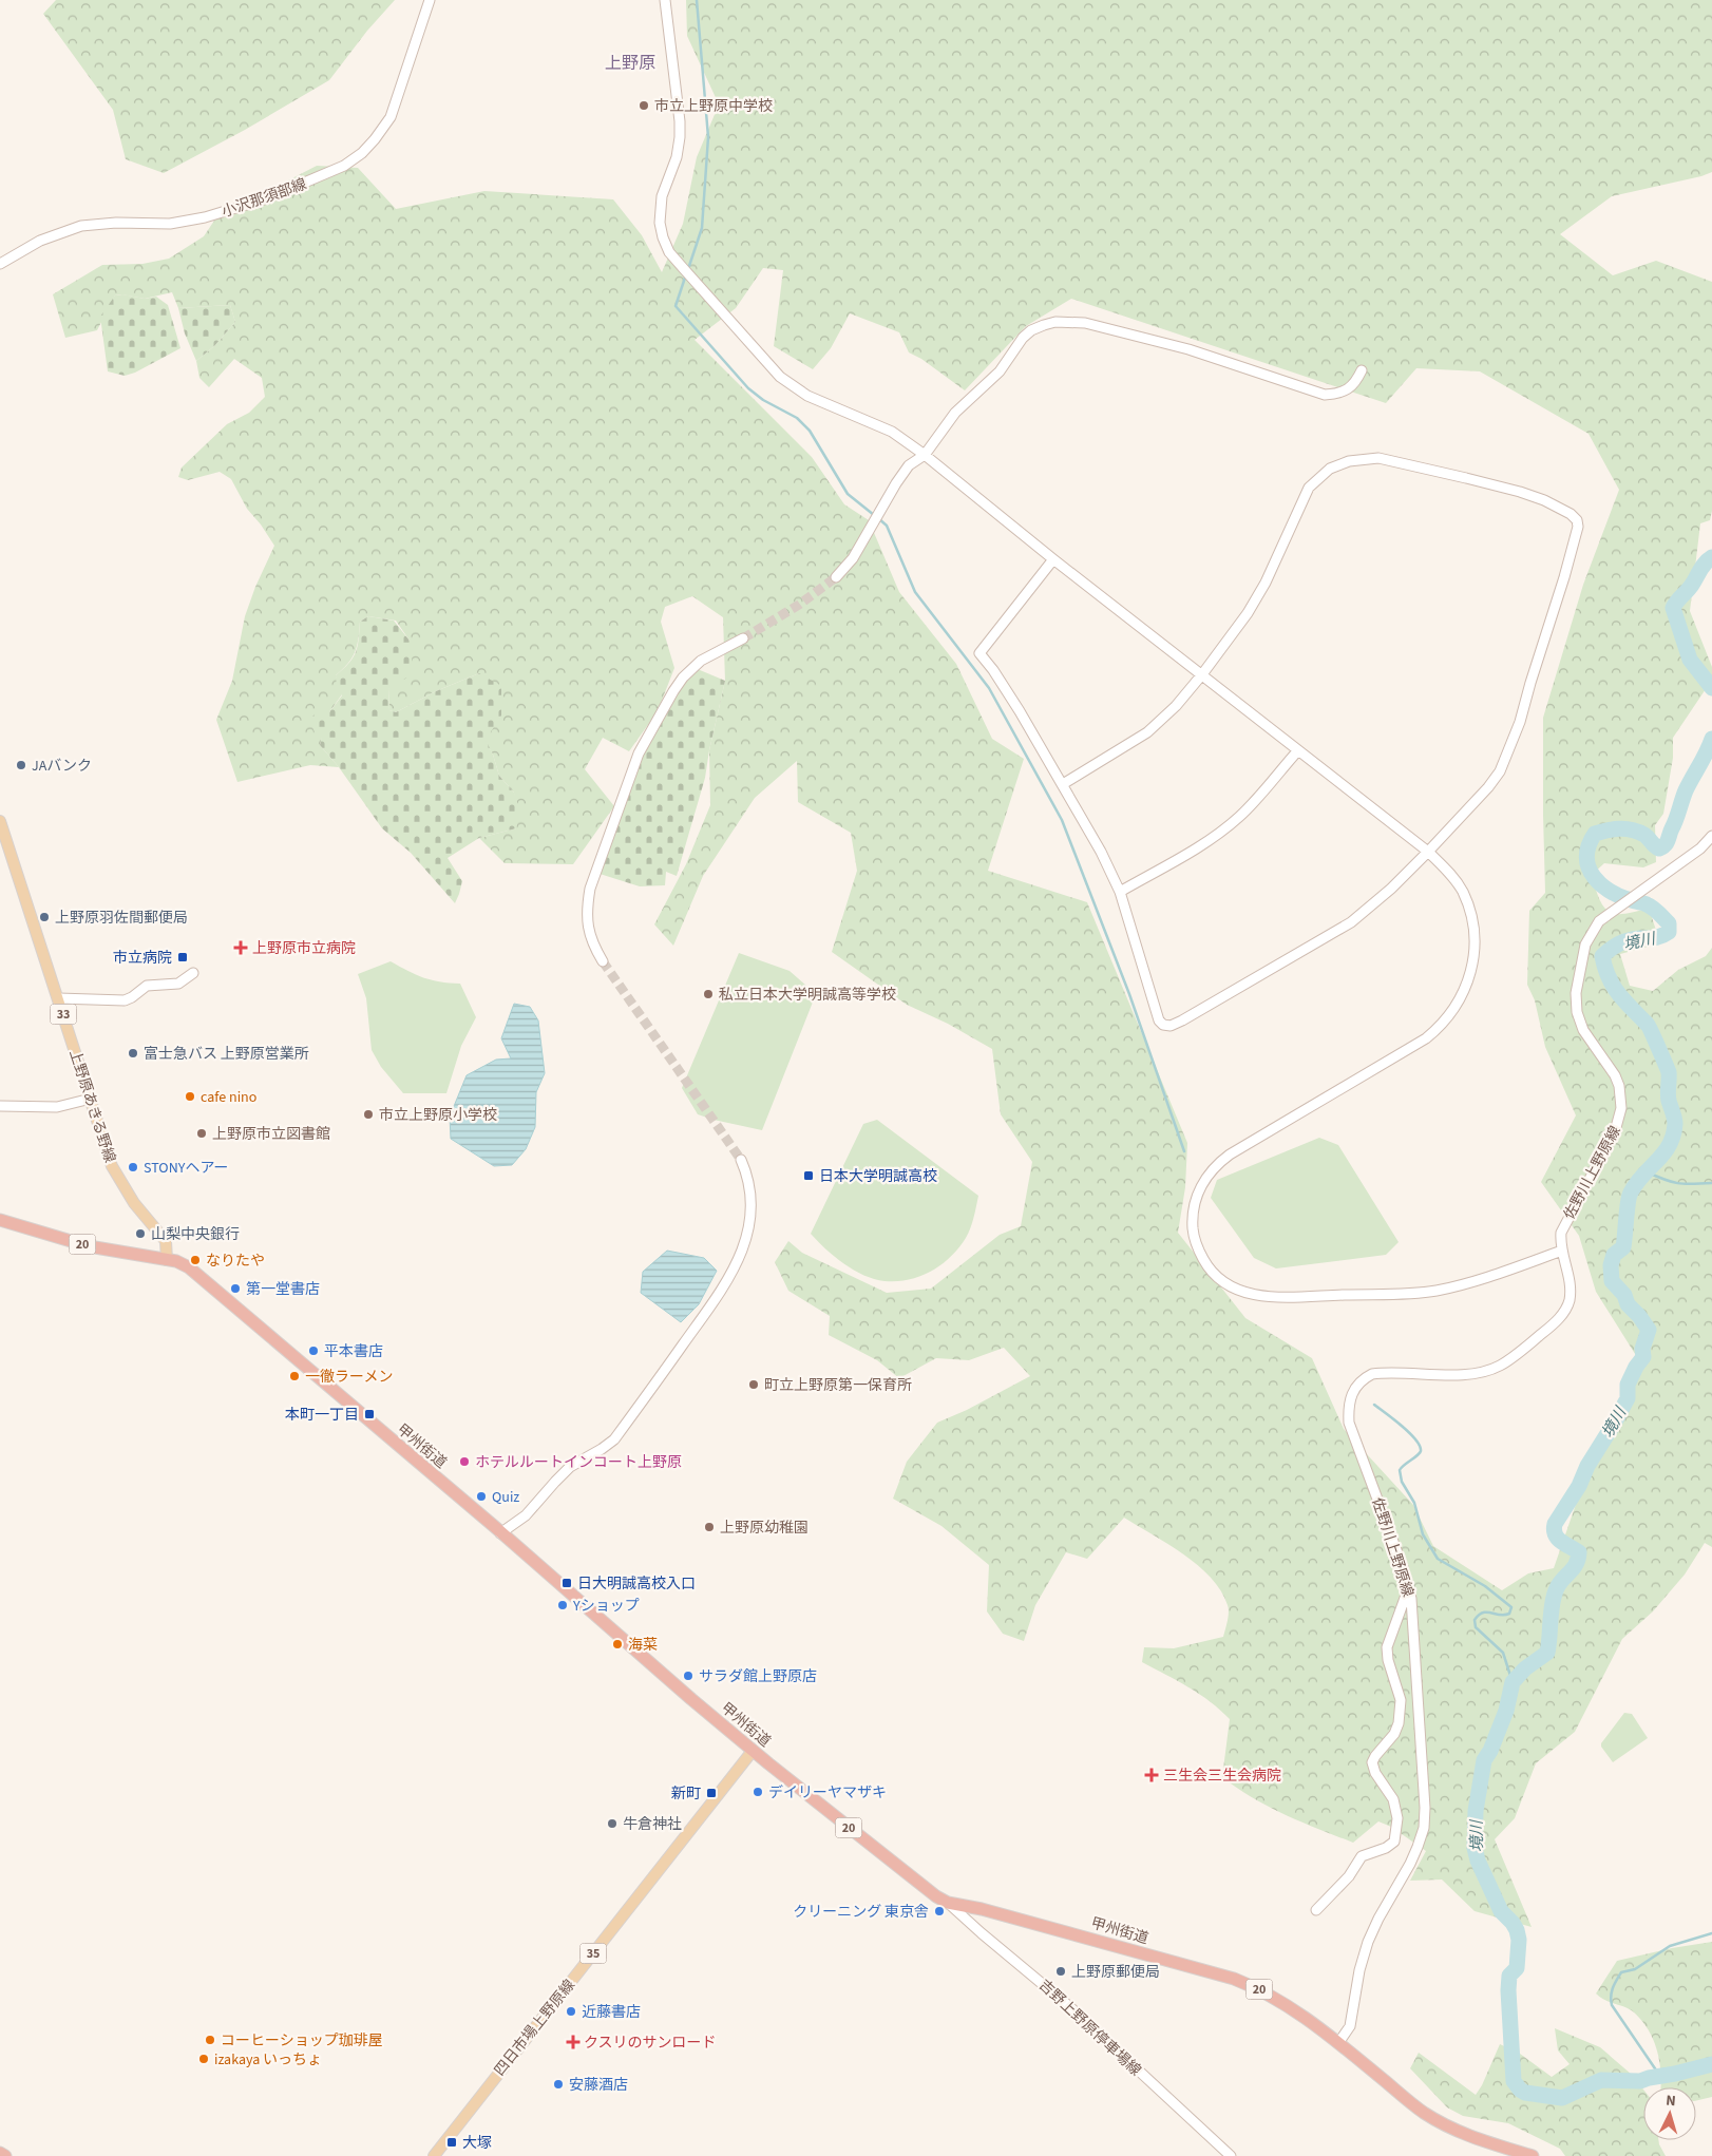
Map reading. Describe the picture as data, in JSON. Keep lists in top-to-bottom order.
{
  "streets": {
    "highway": ["20", "甲州街道"],
    "main road": [
      "33",
      "上野原あきる野線",
      "35",
      "四日市場上野原線"
    ],
    "street": ["小沢那須部線", "佐野川上野原線", "吉野上野原停車場線"]
  },
  "crossings": [
    ["上野原あきる野線", "甲州街道"],
    ["佐野川上野原線", "甲州街道"],
    ["甲州街道", "四日市場上野原線"],
    ["甲州街道", "吉野上野原停車場線"]
  ],
  "districts": ["上野原"],
  "water": ["境川"],
  "places": {
    "other": [
      "市立上野原中学校",
      "JAバンク",
      "上野原羽佐間郵便局",
      "私立日本大学明誠高等学校",
      "富士急バス 上野原営業所",
      "cafe nino",
      "市立上野原小学校",
      "上野原市立図書館",
      "STONYヘアー",
      "山梨中央銀行",
      "なりたや",
      "第一堂書店",
      "平本書店",
      "一徹ラーメン",
      "町立上野原第一保育所",
      "ホテルルートインコート上野原",
      "Quiz",
      "上野原幼稚園",
      "Yショップ",
      "海菜",
      "サラダ館上野原店",
      "デイリーヤマザキ",
      "牛倉神社",
      "クリーニング 東京舎",
      "上野原郵便局",
      "近藤書店",
      "コーヒーショップ珈琲屋",
      "izakaya いっちょ",
      "安藤酒店"
    ],
    "health": ["上野原市立病院", "三生会三生会病院", "クスリのサンロード"],
    "transit": [
      "市立病院",
      "日本大学明誠高校",
      "本町一丁目",
      "日大明誠高校入口",
      "新町",
      "大塚"
    ]
  },
  "north": "top"
}
